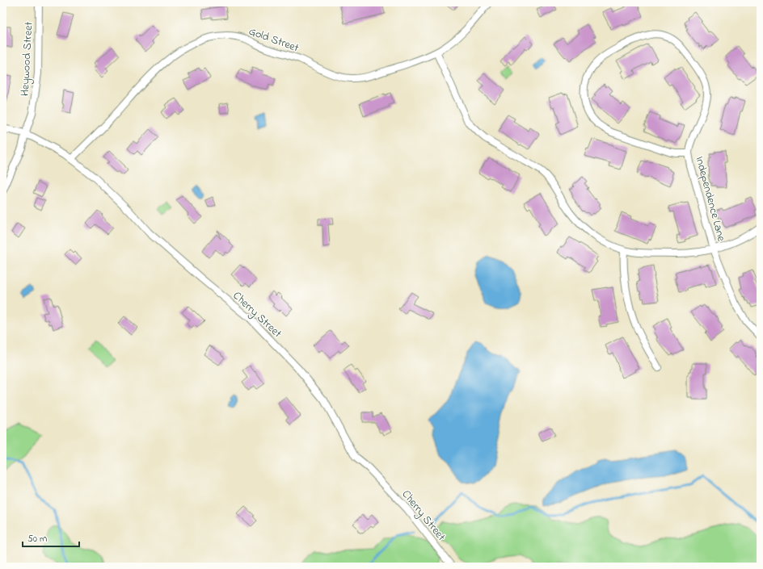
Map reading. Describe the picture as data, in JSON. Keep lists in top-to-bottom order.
{
  "streets": {
    "street": [
      "Gold Street",
      "Heywood Street",
      "Independence Lane",
      "Cherry Street"
    ]
  },
  "crossings": [
    ["Gold Street", "Cherry Street"],
    ["Heywood Street", "Cherry Street"]
  ],
  "scale_bar": "50 m"
}
